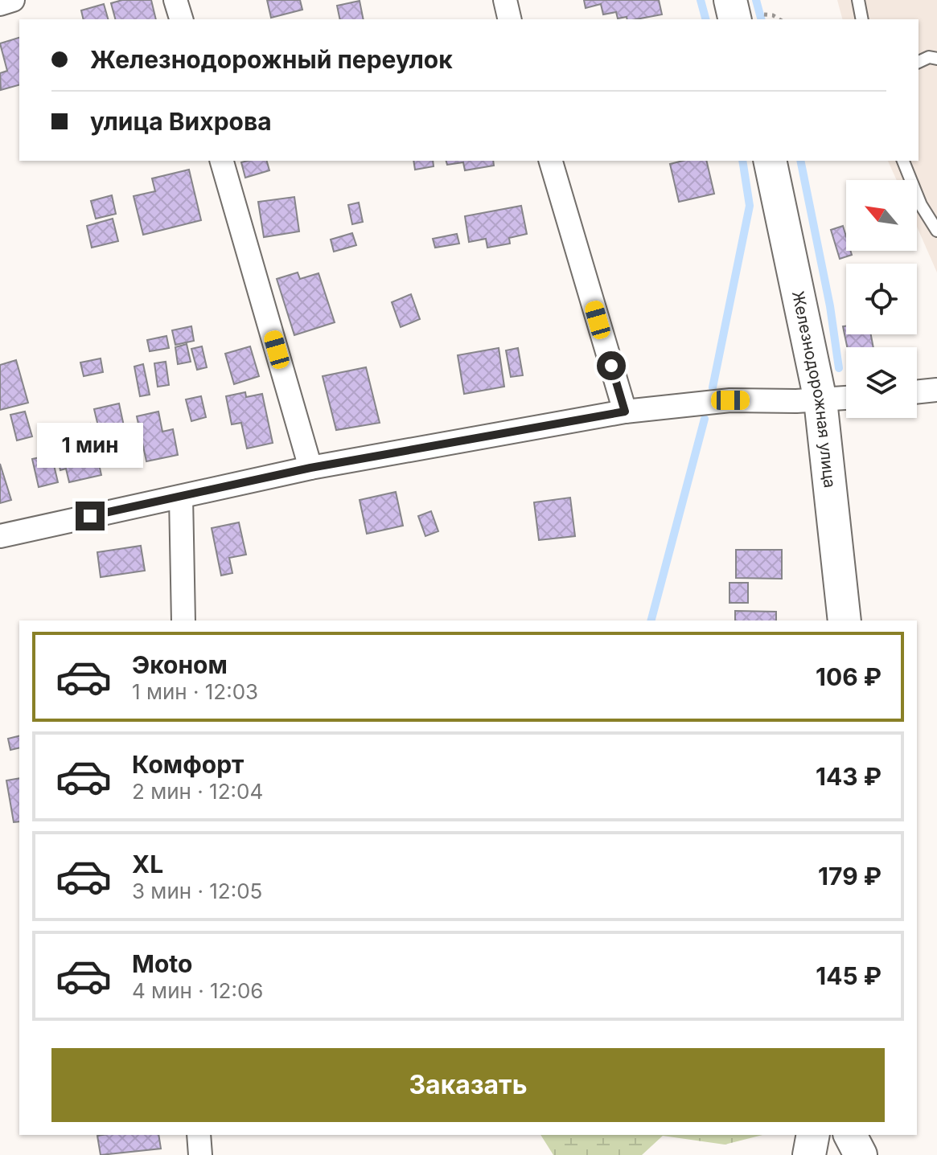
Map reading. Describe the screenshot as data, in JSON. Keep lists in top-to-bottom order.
{
  "streets": {
    "street": ["Железнодорожная улица"]
  },
  "north": "top left",
  "page": {
    "banner": ["Железнодорожный переулок", "улица Вихрова"],
    "bubble": "1 мин",
    "list": [
      {
        "name": "Эконом",
        "note": "1 мин · 12:03",
        "value": "106 ₽"
      },
      {
        "name": "Комфорт",
        "note": "2 мин · 12:04",
        "value": "143 ₽"
      },
      {
        "name": "XL",
        "note": "3 мин · 12:05",
        "value": "179 ₽"
      },
      {
        "name": "Moto",
        "note": "4 мин · 12:06",
        "value": "145 ₽"
      }
    ],
    "buttons": "Заказать"
  }
}
